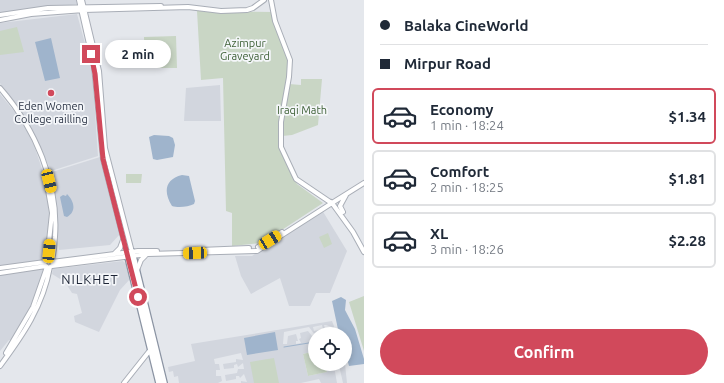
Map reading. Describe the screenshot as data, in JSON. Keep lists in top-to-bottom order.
{
  "districts": ["NILKHET"],
  "parks": ["Azimpur Graveyard", "Iraqi Math"],
  "places": ["Eden Women College railling"],
  "page": {
    "banner": ["Balaka CineWorld", "Mirpur Road"],
    "bubble": "2 min",
    "list": [
      {
        "name": "Economy",
        "note": "1 min · 18:24",
        "value": "$1.34"
      },
      {
        "name": "Comfort",
        "note": "2 min · 18:25",
        "value": "$1.81"
      },
      {
        "name": "XL",
        "note": "3 min · 18:26",
        "value": "$2.28"
      }
    ],
    "buttons": "Confirm"
  }
}
